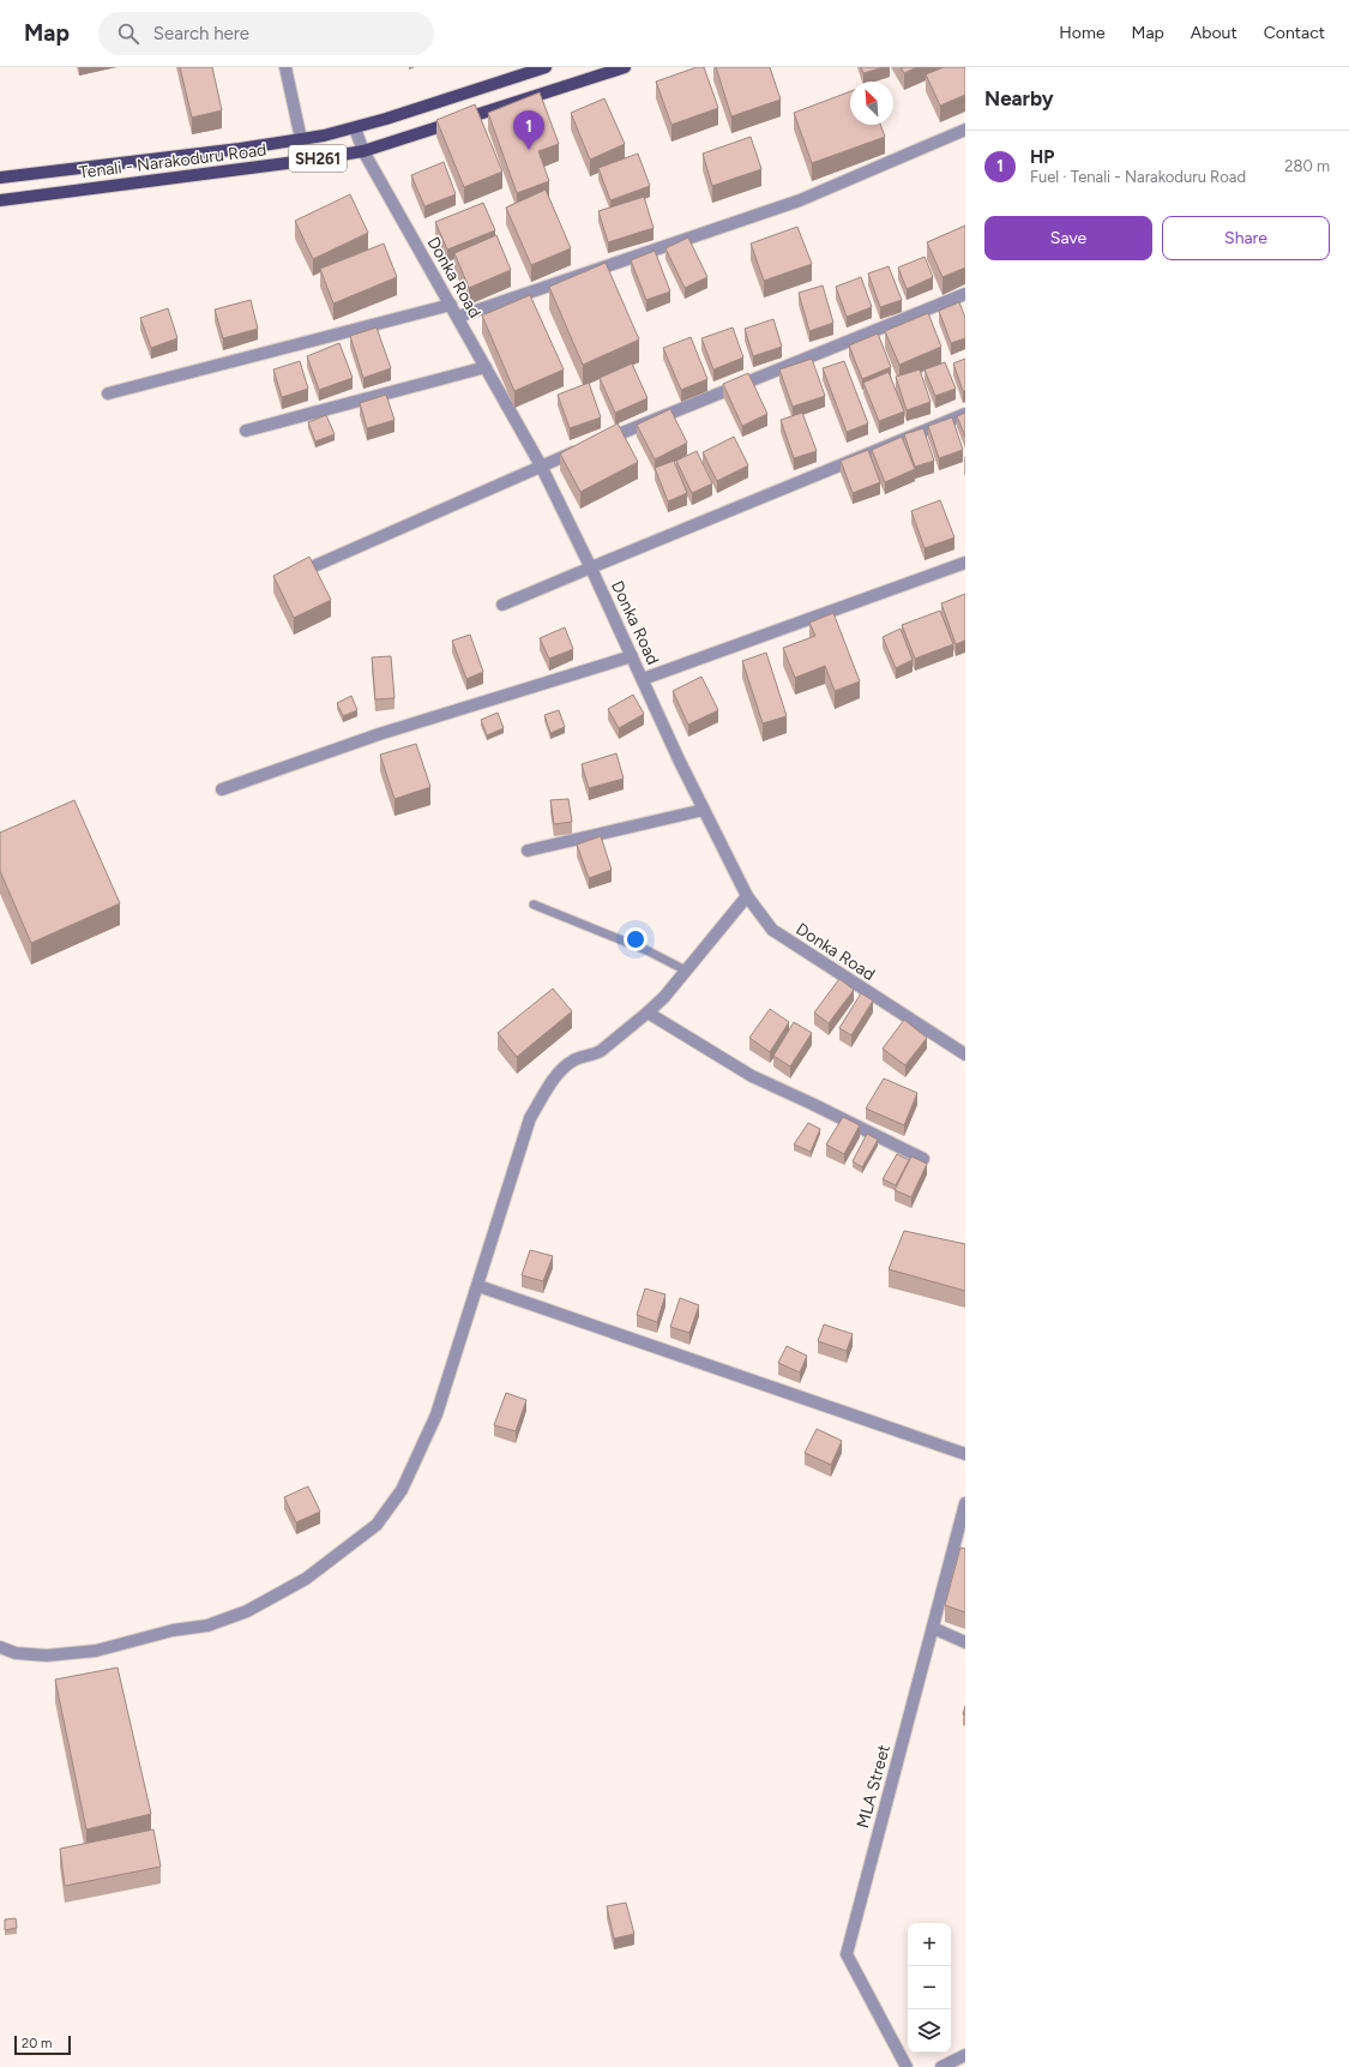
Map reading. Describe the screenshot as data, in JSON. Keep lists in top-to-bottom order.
{
  "streets": {
    "main road": ["SH261", "Tenali - Narakoduru Road"],
    "street": ["Donka Road", "MLA Street"]
  },
  "crossings": [
    ["Tenali - Narakoduru Road", "Donka Road"]
  ],
  "scale_bar": "20 m",
  "north": "top left",
  "page": {
    "header": "Map",
    "search": "Search here",
    "nav": [
      "Home",
      "Map",
      "About",
      "Contact"
    ],
    "heading": "Nearby",
    "pins": "1",
    "list": [
      {
        "mark": "1",
        "name": "HP",
        "note": "Fuel · Tenali - Narakoduru Road",
        "value": "280 m"
      }
    ],
    "buttons": ["Save", "Share"],
    "map_buttons": ["+", "−"],
    "scale": "20 m"
  }
}
